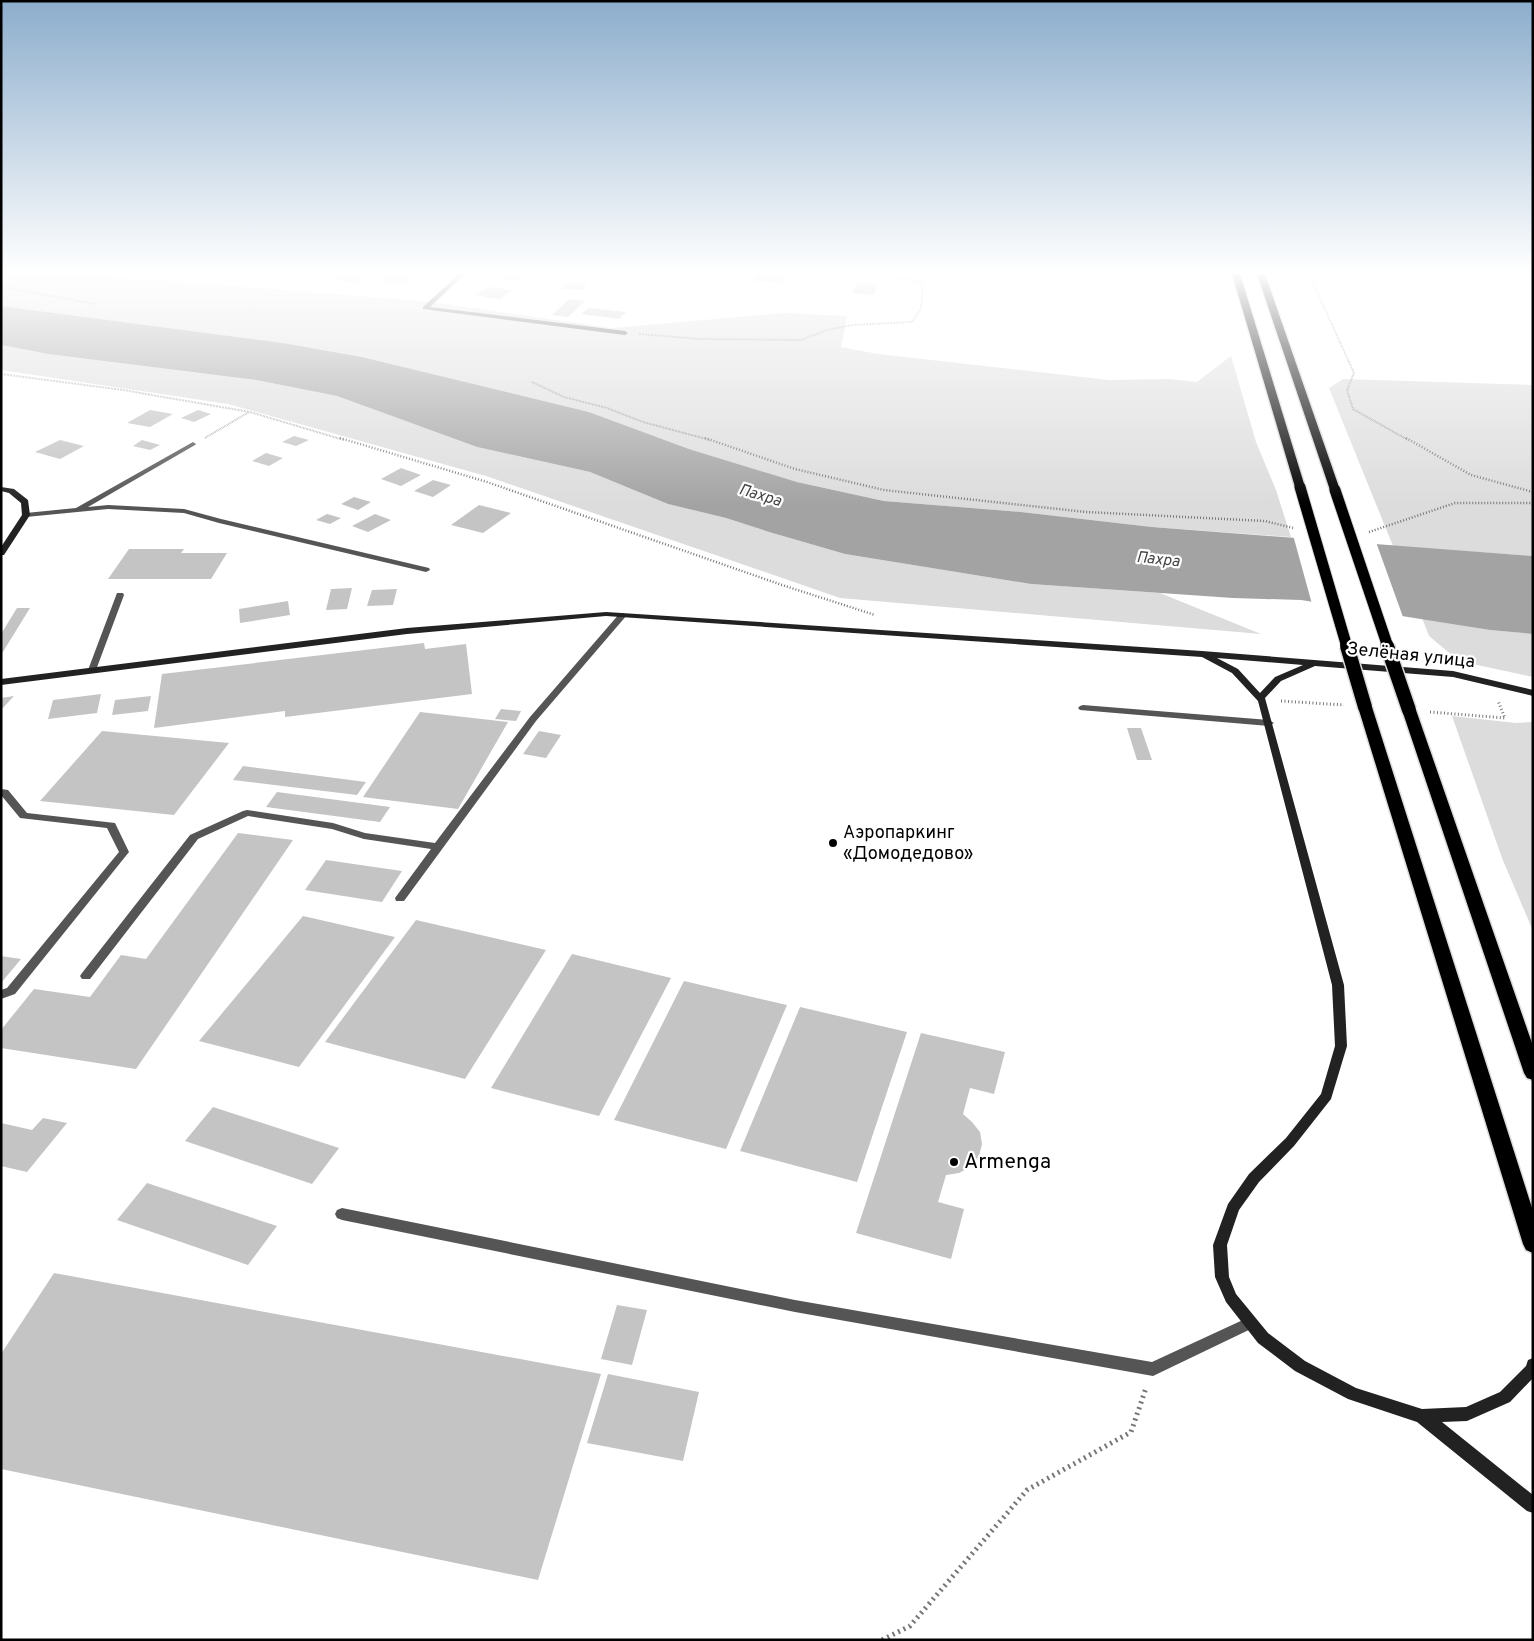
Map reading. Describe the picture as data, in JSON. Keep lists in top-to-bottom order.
{
  "streets": {
    "street": ["Зелёная улица"]
  },
  "water": ["Пахра"],
  "places": ["Аэропаркинг «Домодедово»", "Armenga"]
}
